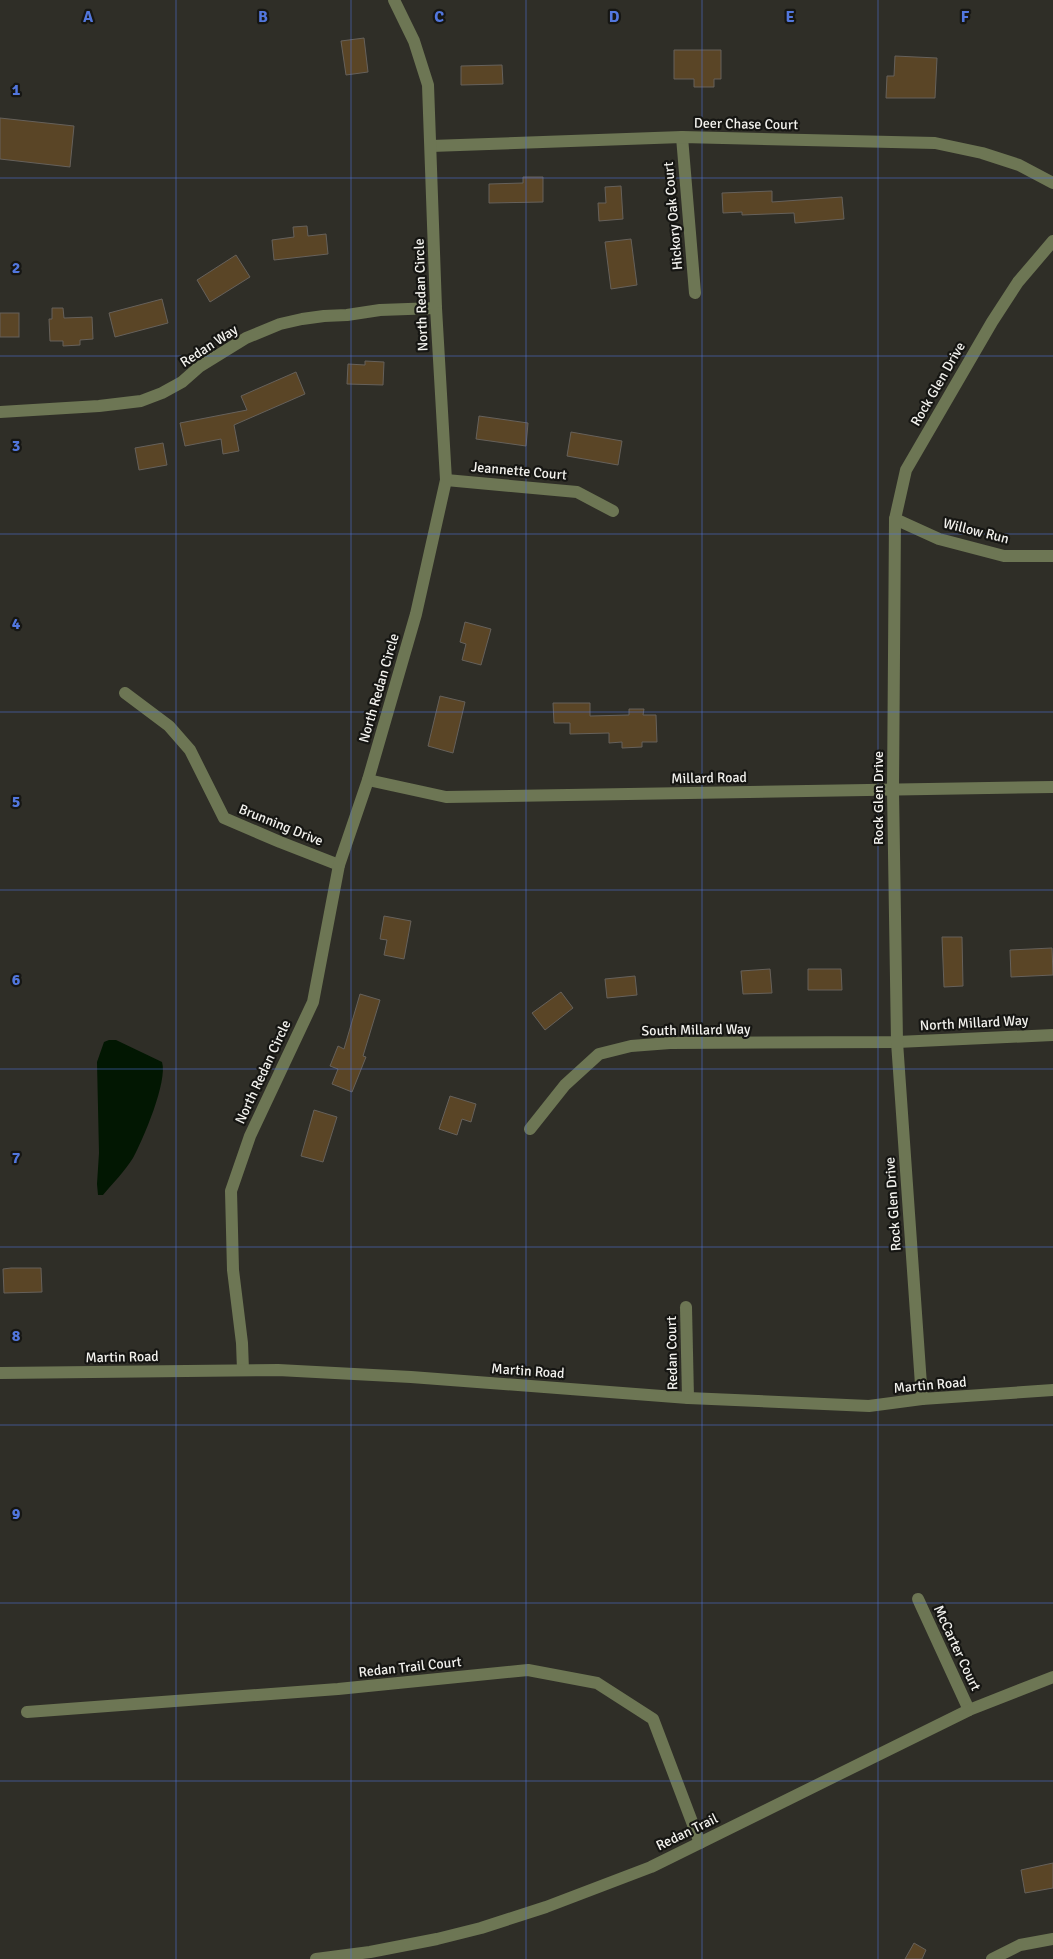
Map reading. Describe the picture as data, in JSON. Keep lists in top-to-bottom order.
{
  "streets": {
    "street": [
      "Deer Chase Court",
      "Hickory Oak Court",
      "North Redan Circle",
      "Redan Way",
      "Rock Glen Drive",
      "Jeannette Court",
      "Willow Run",
      "Millard Road",
      "Brunning Drive",
      "North Millard Way",
      "South Millard Way",
      "Redan Court",
      "Martin Road",
      "McCarter Court",
      "Redan Trail Court",
      "Redan Trail"
    ]
  },
  "crossings": [
    ["Deer Chase Court", "Hickory Oak Court"],
    ["Deer Chase Court", "North Redan Circle"],
    ["North Redan Circle", "Redan Way"],
    ["North Redan Circle", "Jeannette Court"],
    ["North Redan Circle", "Millard Road"],
    ["North Redan Circle", "Brunning Drive"],
    ["North Redan Circle", "Martin Road"],
    ["Rock Glen Drive", "Willow Run"],
    ["Rock Glen Drive", "Millard Road"],
    ["Rock Glen Drive", "North Millard Way"],
    ["Rock Glen Drive", "South Millard Way"],
    ["Rock Glen Drive", "Martin Road"],
    ["North Millard Way", "South Millard Way"],
    ["Redan Court", "Martin Road"],
    ["McCarter Court", "Redan Trail"],
    ["Redan Trail Court", "Redan Trail"]
  ],
  "grid": {
    "columns": [
      "A",
      "B",
      "C",
      "D",
      "E",
      "F"
    ],
    "rows": [
      "1",
      "2",
      "3",
      "4",
      "5",
      "6",
      "7",
      "8",
      "9"
    ]
  }
}
